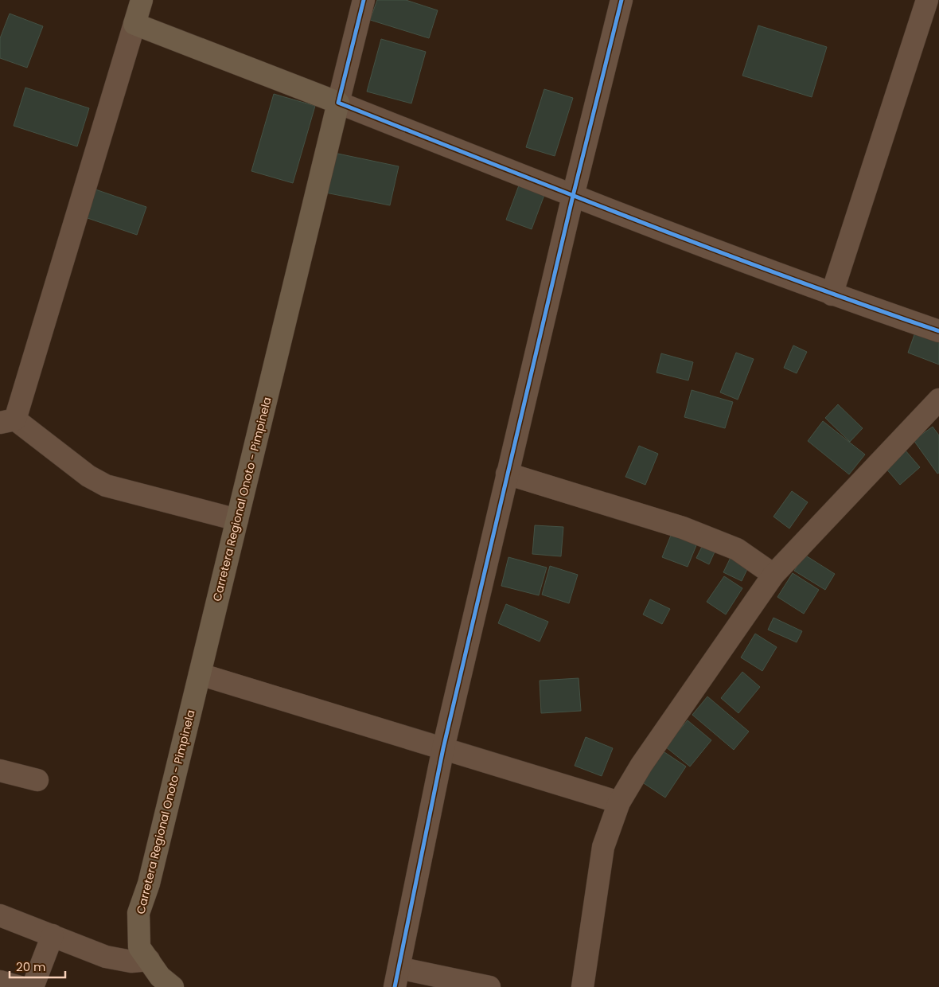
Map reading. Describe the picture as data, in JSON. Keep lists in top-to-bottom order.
{
  "streets": {
    "main road": ["Carretera Regional Onoto - Pimpinela"]
  },
  "scale_bar": "20 m"
}
